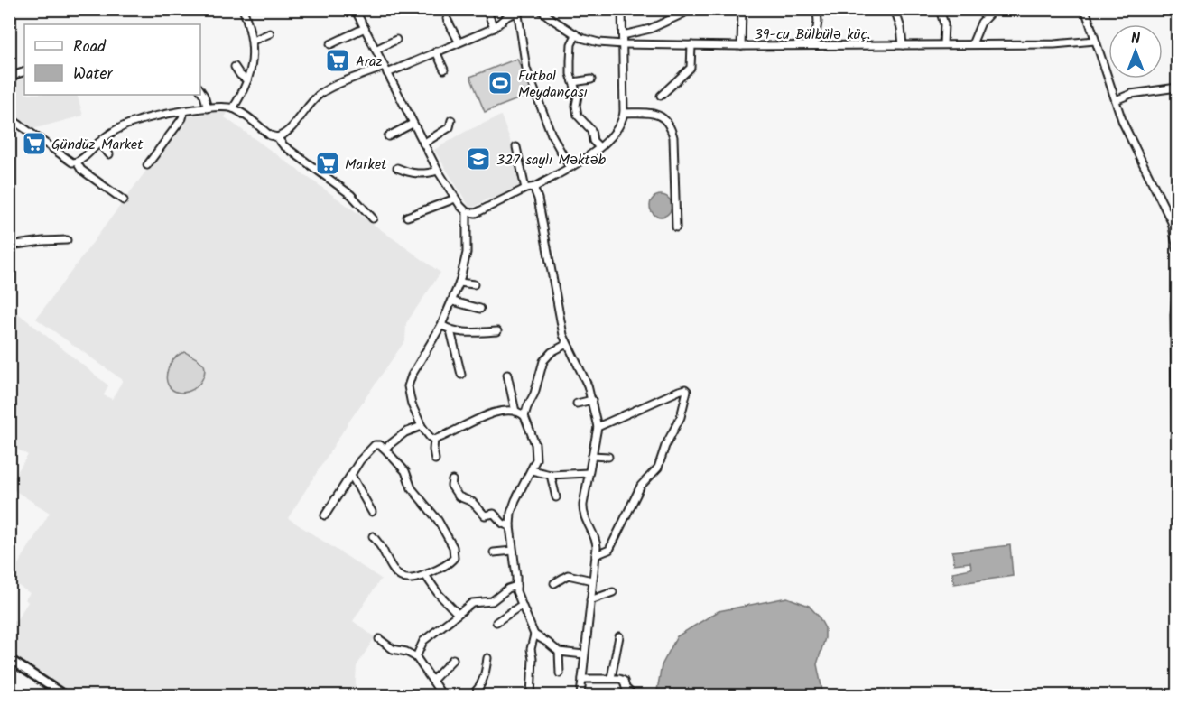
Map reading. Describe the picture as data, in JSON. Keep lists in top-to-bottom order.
{
  "streets": {
    "street": ["39-cu Bülbülə küç."]
  },
  "places": {
    "supermarket": ["Araz", "Gündüz Market", "Market"],
    "sports": ["Futbol Meydançası"],
    "school or university": ["327 saylı Məktəb"]
  },
  "legend": ["Road", "Water"],
  "north": "top"
}
